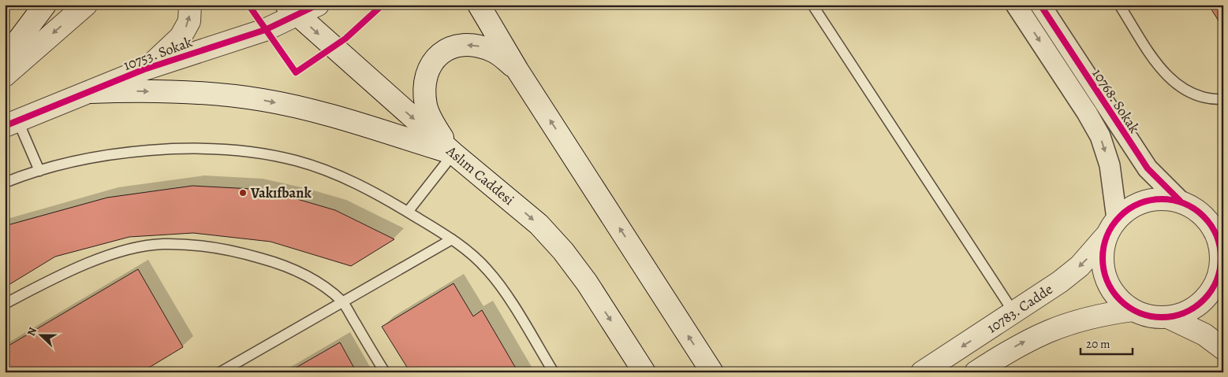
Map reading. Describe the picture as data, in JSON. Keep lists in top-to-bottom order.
{
  "streets": {
    "main road": ["10753. Sokak", "Aslım Caddesi", "10783. Cadde"],
    "street": ["10768. Sokak"]
  },
  "crossings": [
    ["10753. Sokak", "Aslım Caddesi"],
    ["10768. Sokak", "10783. Cadde"]
  ],
  "places": ["Vakıfbank"],
  "scale_bar": "20 m",
  "north": "left"
}
